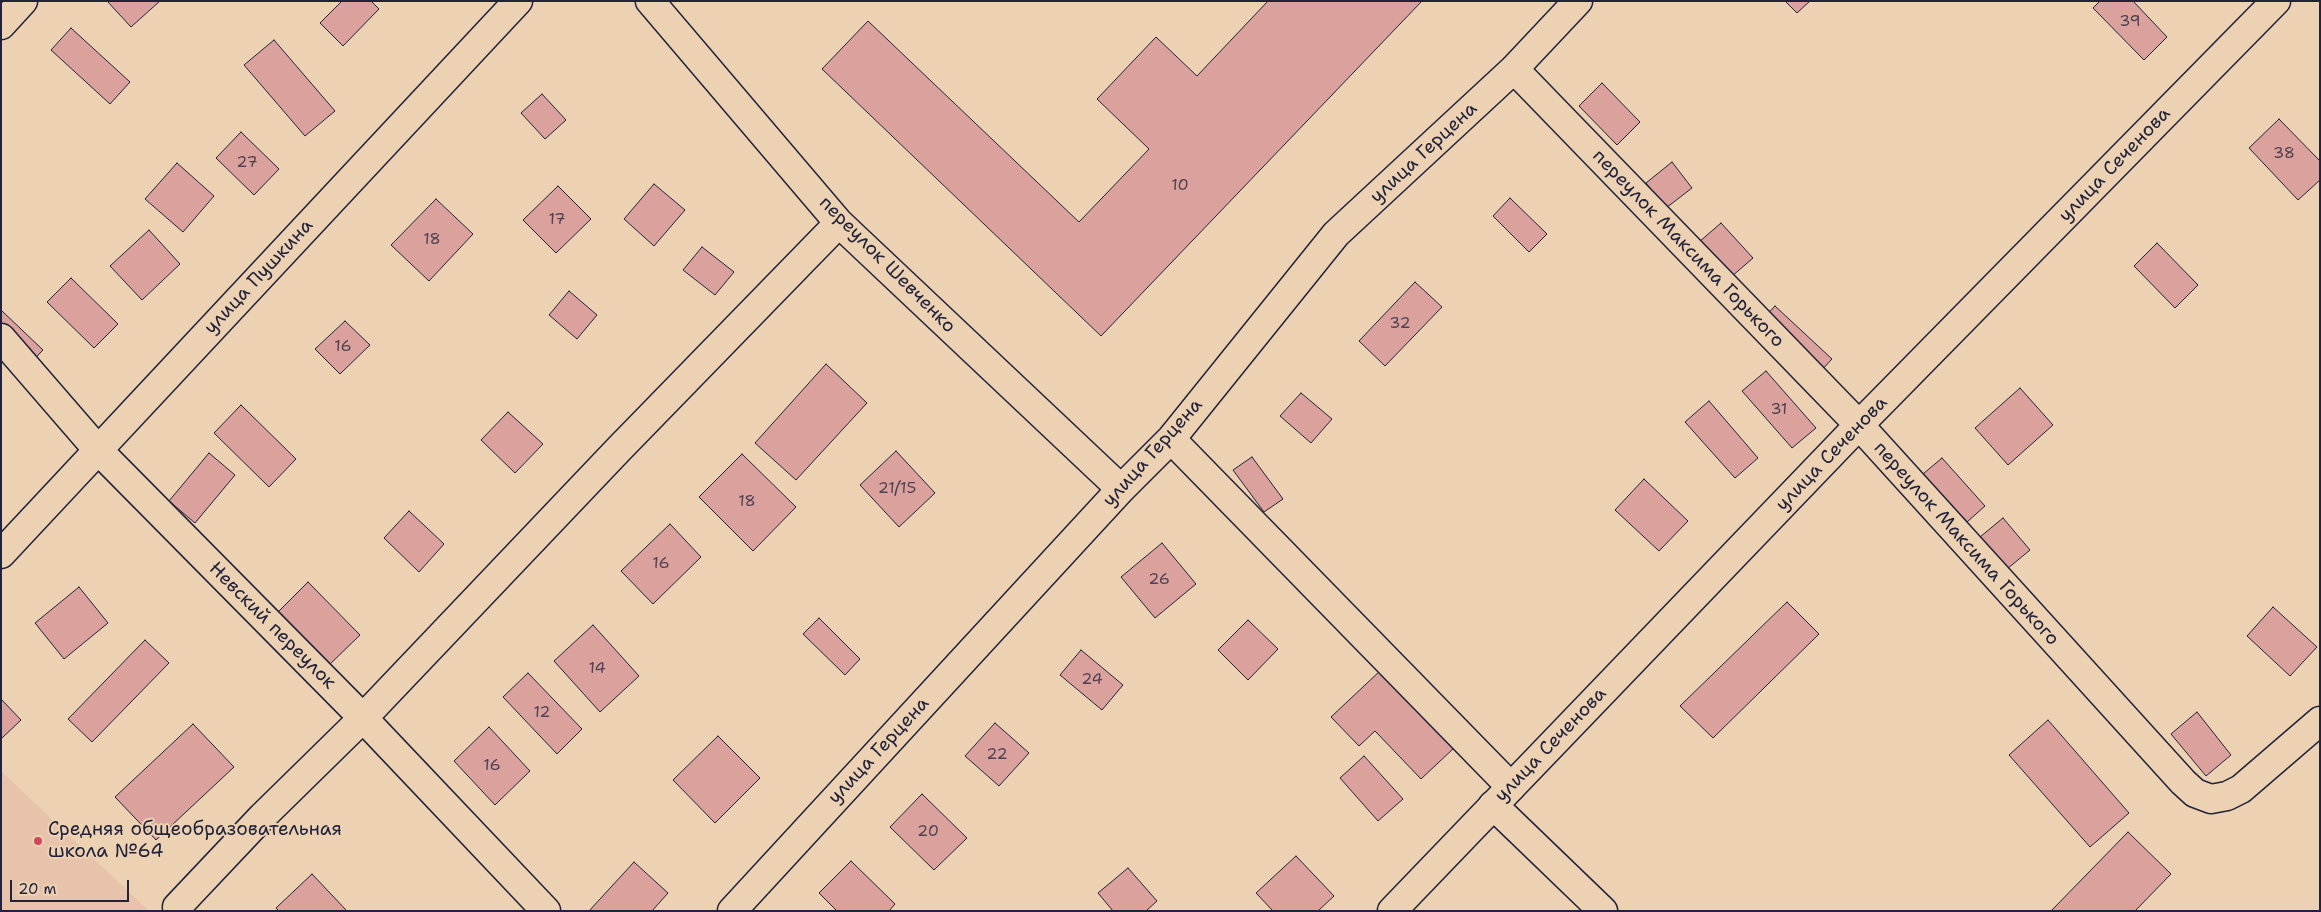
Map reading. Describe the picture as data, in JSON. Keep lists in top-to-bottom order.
{
  "streets": {
    "street": [
      "улица Герцена",
      "улица Сеченова",
      "переулок Максима Горького",
      "переулок Шевченко",
      "улица Пушкина",
      "Невский переулок"
    ]
  },
  "crossings": [
    ["улица Герцена", "переулок Максима Горького"],
    ["улица Герцена", "переулок Шевченко"],
    ["улица Сеченова", "переулок Максима Горького"],
    ["улица Пушкина", "Невский переулок"]
  ],
  "places": ["Средняя общеобразовательная школа №64"],
  "house_numbers": [
    "39",
    "38",
    "27",
    "10",
    "17",
    "18",
    "32",
    "16",
    "31",
    "21/15",
    "18",
    "16",
    "26",
    "14",
    "24",
    "12",
    "22",
    "16",
    "20"
  ],
  "scale_bar": "20 m"
}
